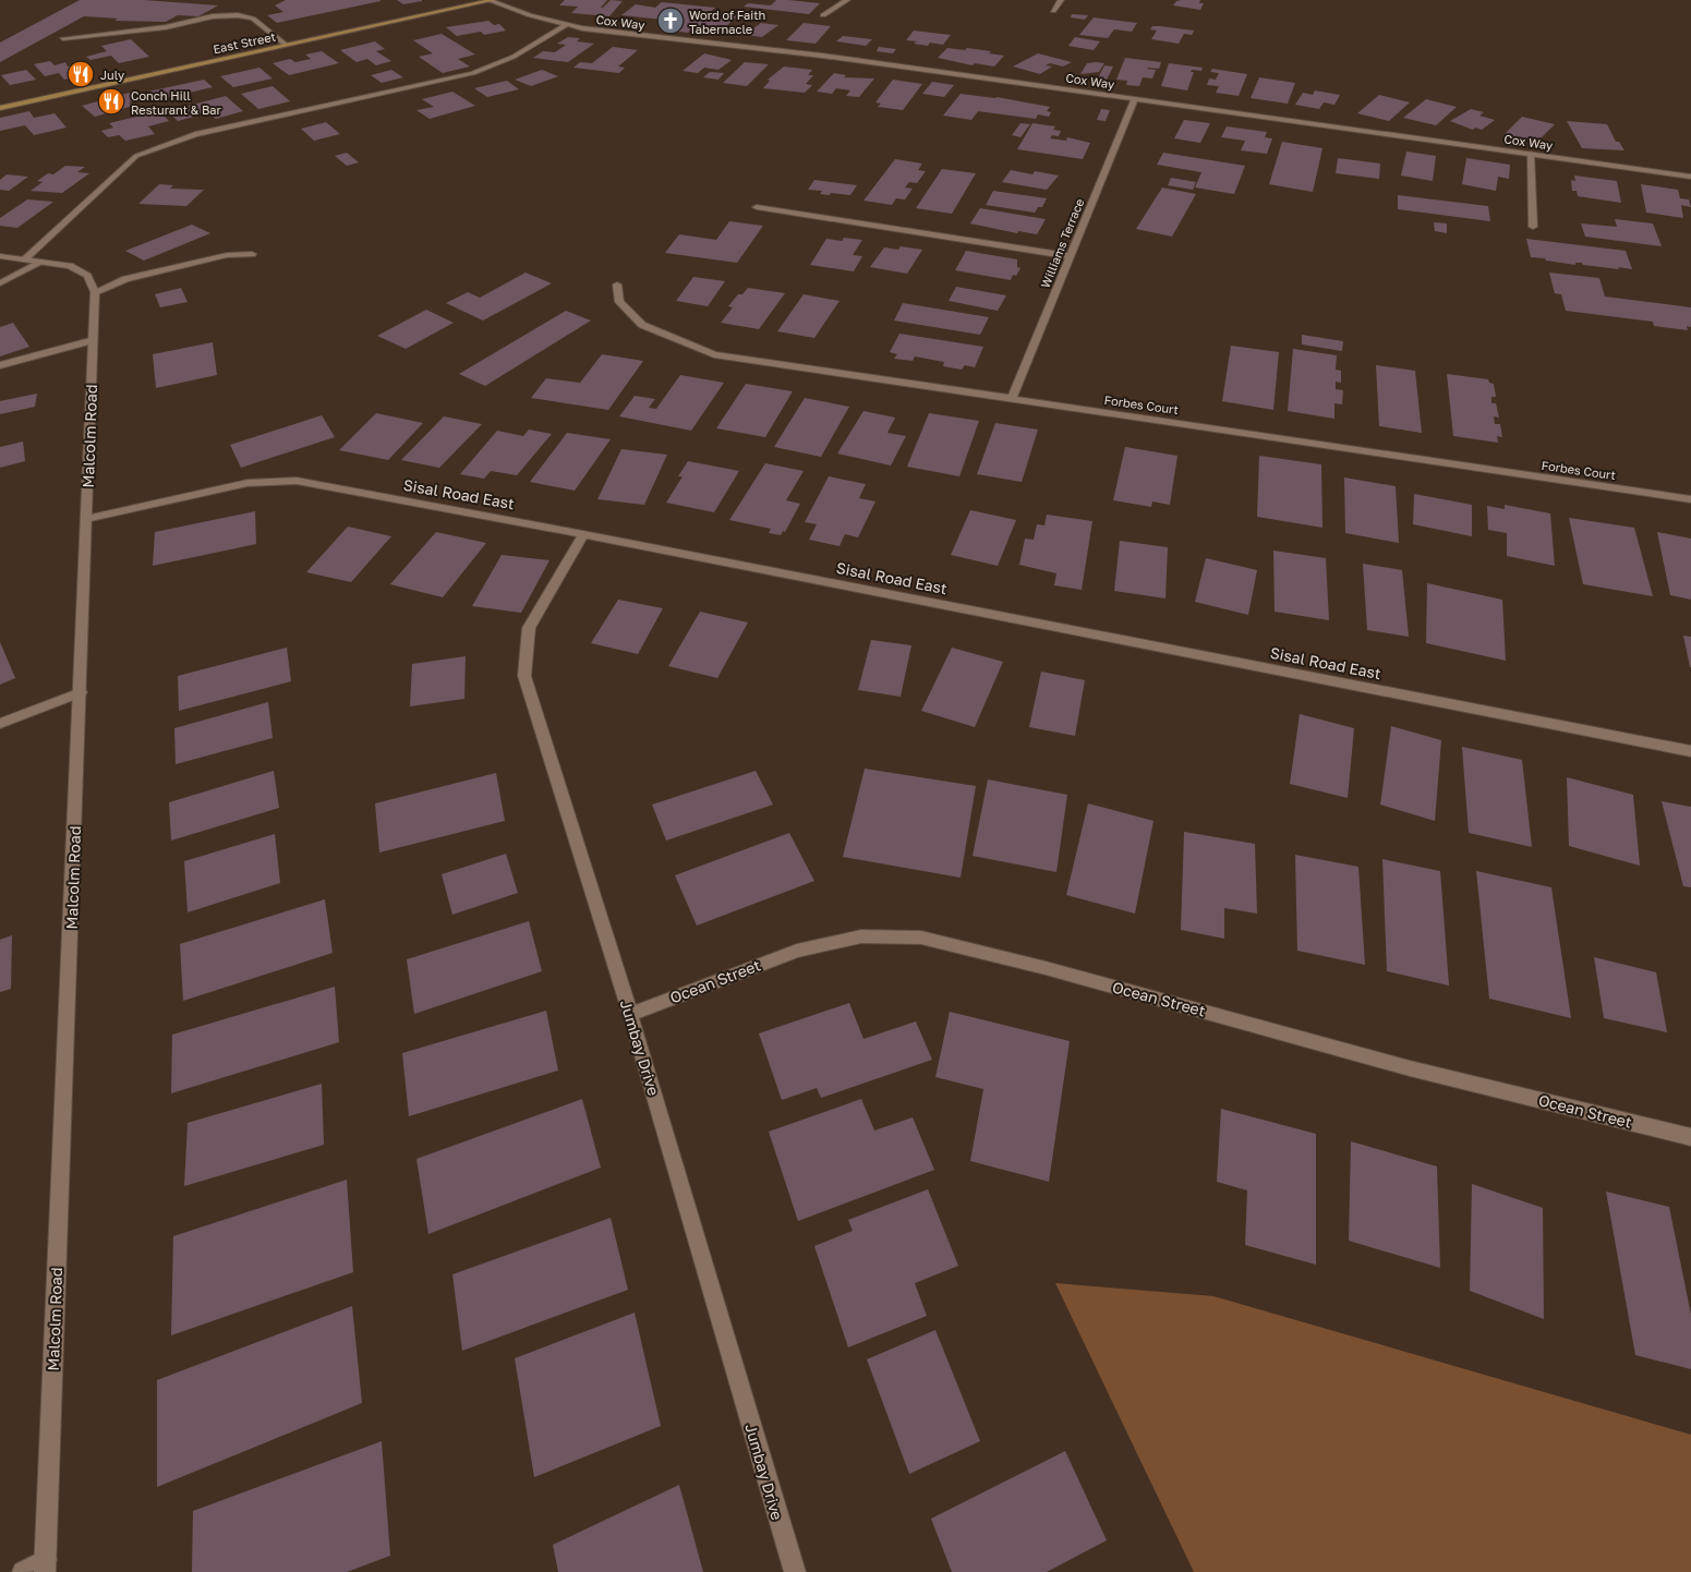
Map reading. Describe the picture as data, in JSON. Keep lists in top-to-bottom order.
{
  "streets": {
    "main road": ["East Street"],
    "street": [
      "Cox Way",
      "Williams Terrace",
      "Forbes Court",
      "Malcolm Road",
      "Sisal Road East",
      "Ocean Street",
      "Jumbay Drive"
    ]
  },
  "crossings": [
    ["Cox Way", "East Street"],
    ["Cox Way", "Williams Terrace"],
    ["Williams Terrace", "Forbes Court"],
    ["Malcolm Road", "Sisal Road East"],
    ["Sisal Road East", "Jumbay Drive"],
    ["Ocean Street", "Jumbay Drive"]
  ],
  "places": {
    "church": ["Word of Faith Tabernacle"],
    "restaurant": ["July", "Conch Hill Resturant & Bar"]
  }
}
